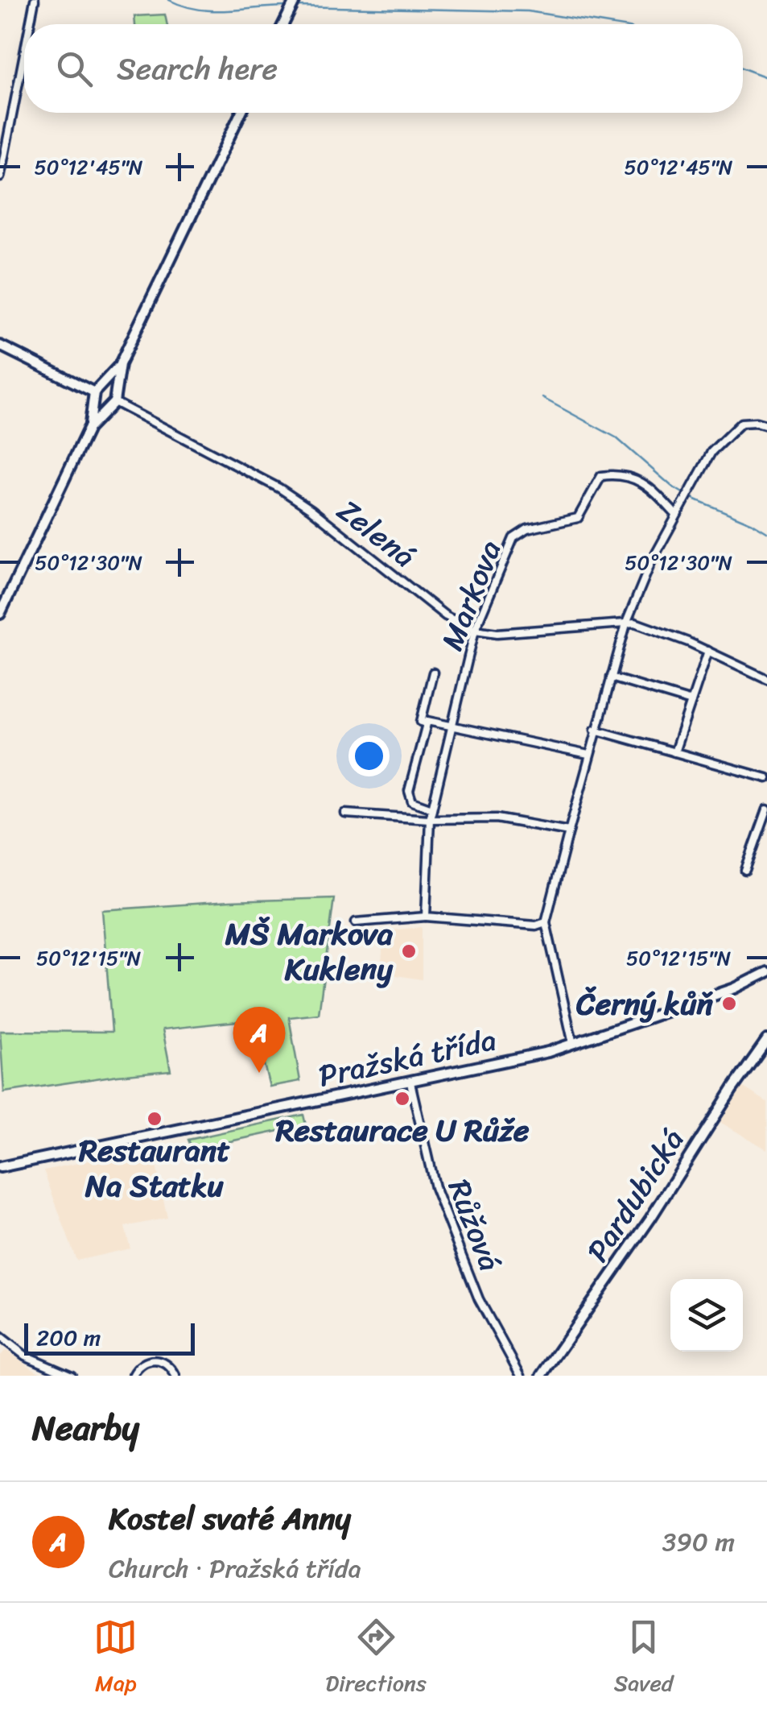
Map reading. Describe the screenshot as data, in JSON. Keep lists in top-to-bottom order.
{
  "streets": {
    "street": [
      "Zelená",
      "Markova",
      "Pražská třída",
      "Pardubická",
      "Růžová"
    ]
  },
  "crossings": [
    ["Zelená", "Markova"],
    ["Pražská třída", "Růžová"]
  ],
  "places": [
    "MŠ Markova Kukleny",
    "Černý kůň",
    "Restaurace U Růže",
    "Restaurant Na Statku"
  ],
  "scale_bar": "200 m",
  "page": {
    "search": "Search here",
    "pins": "A",
    "scale": "200 m",
    "heading": "Nearby",
    "list": [
      {
        "mark": "A",
        "name": "Kostel svaté Anny",
        "note": "Church · Pražská třída",
        "value": "390 m"
      }
    ],
    "nav": ["Map", "Directions", "Saved"]
  },
  "coordinates": ["50°12'45\"N", "50°12'30\"N", "50°12'15\"N"]
}
